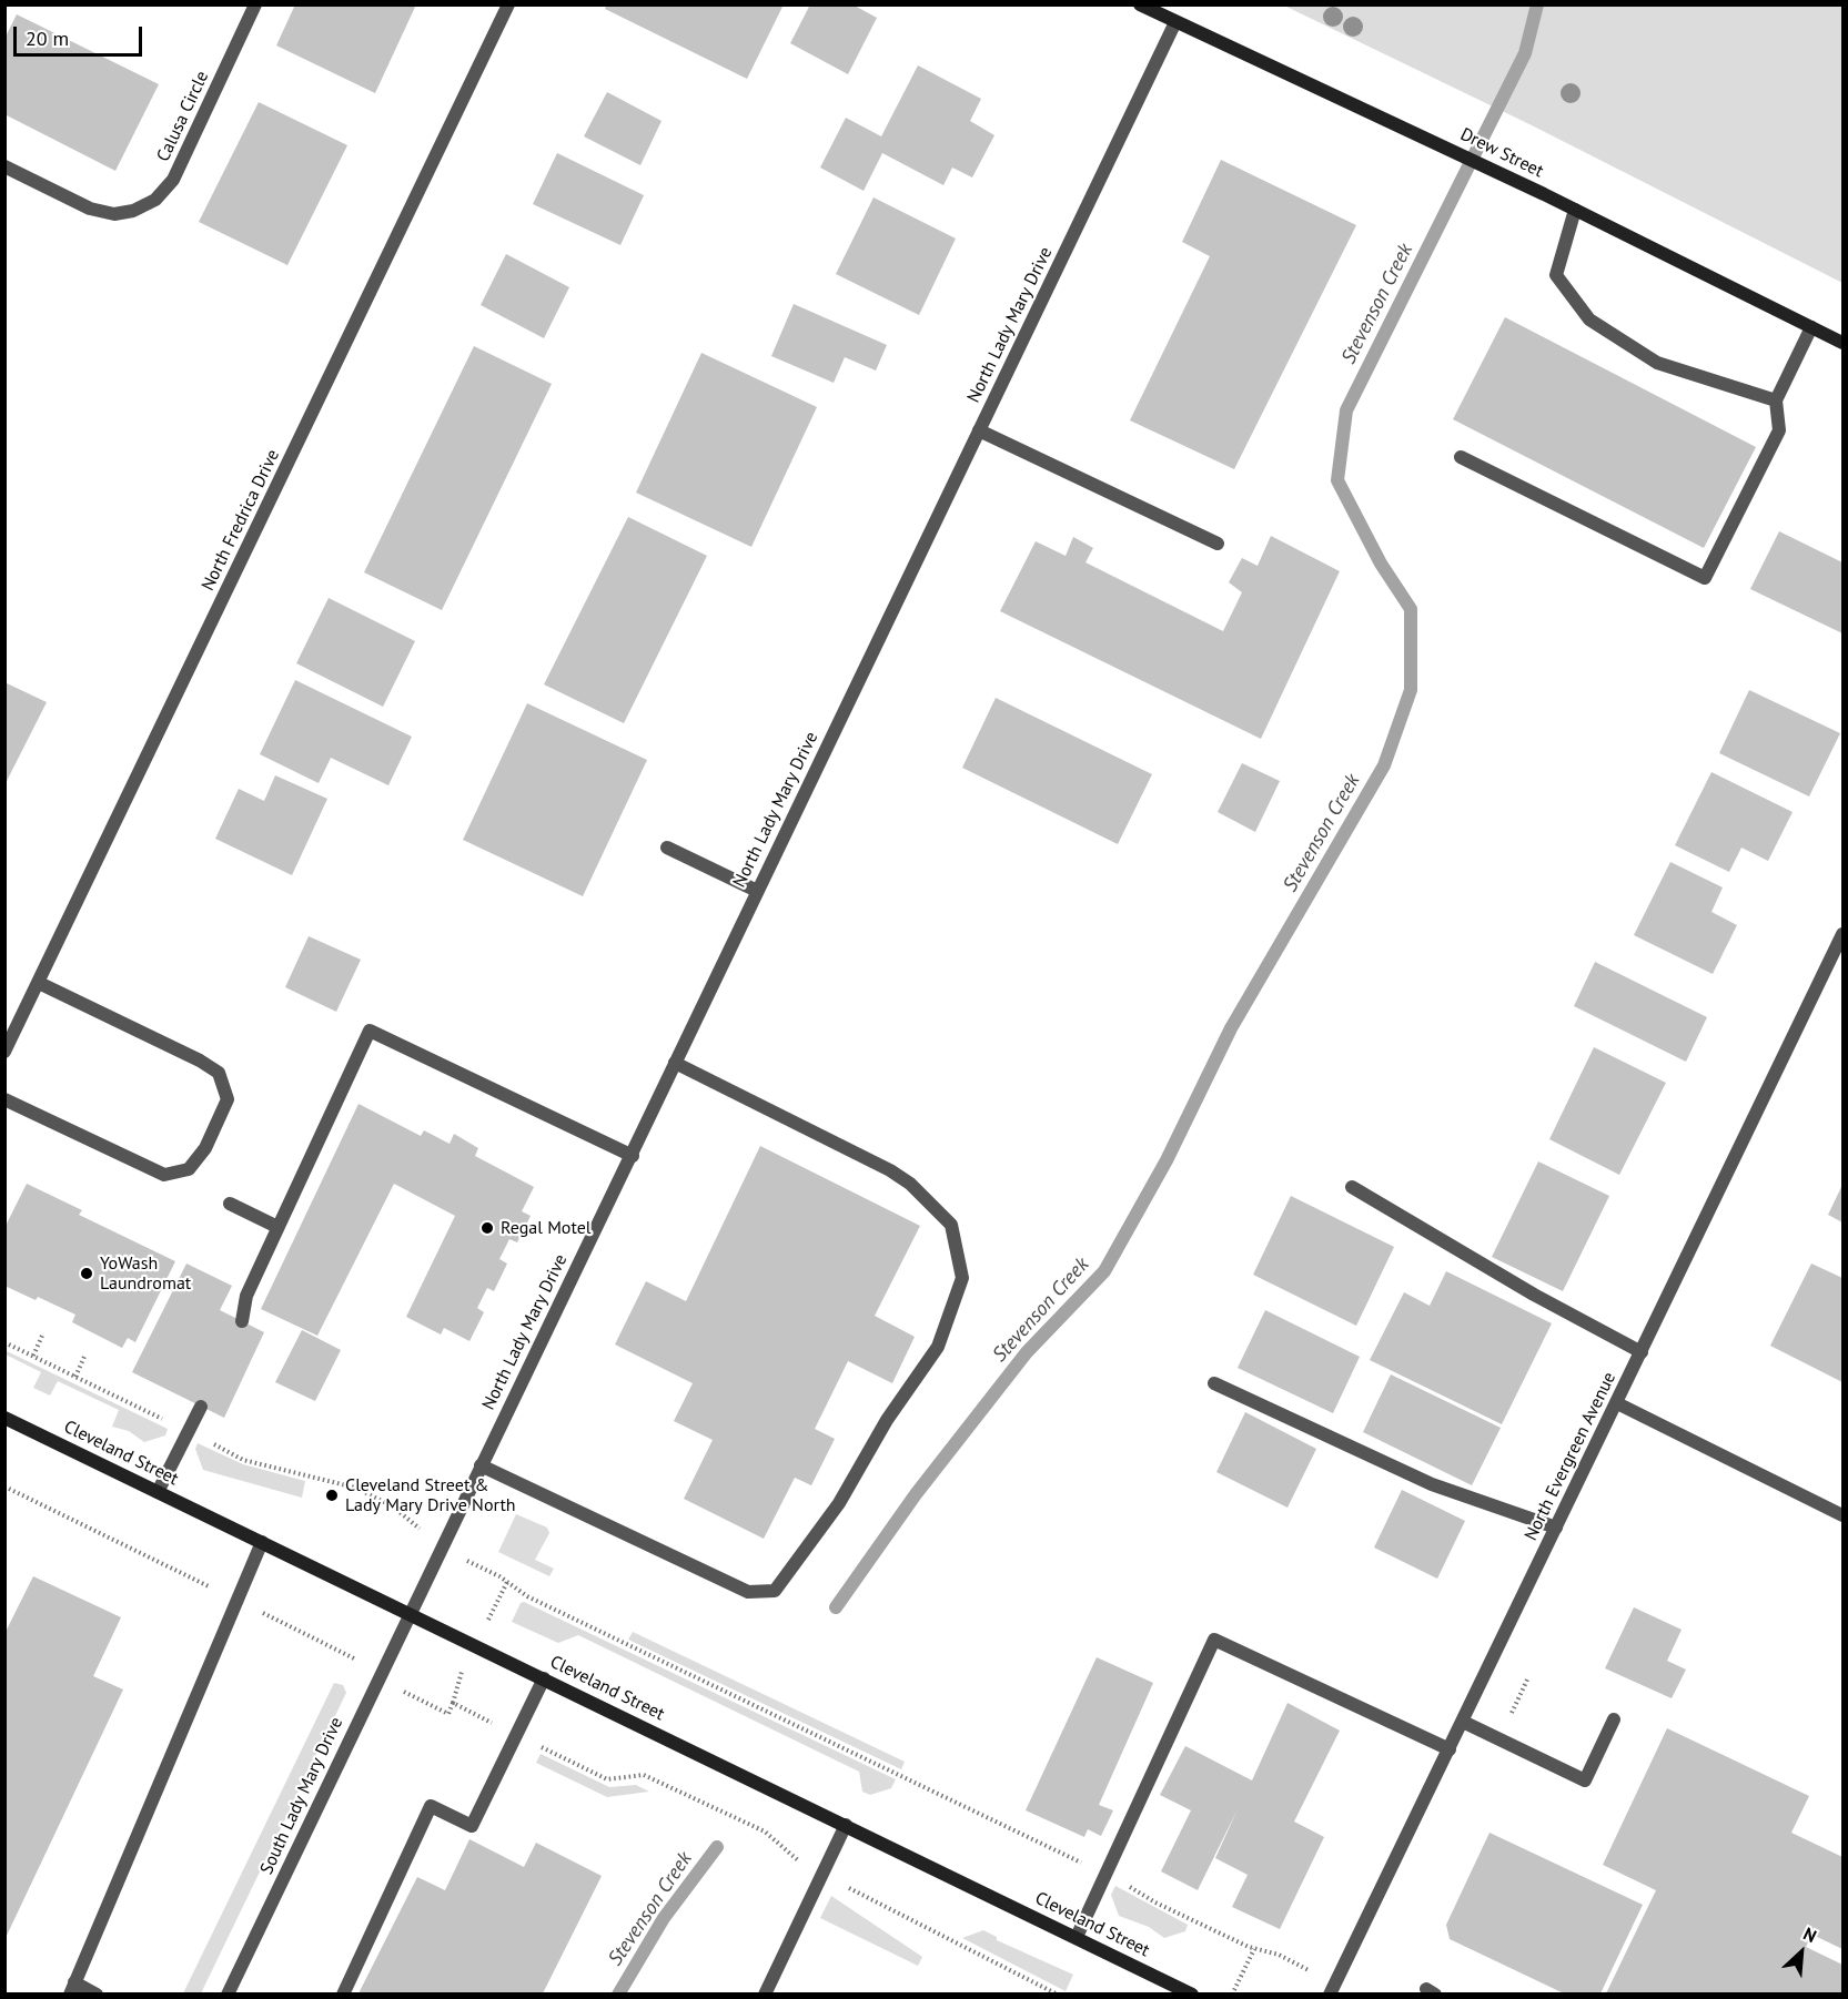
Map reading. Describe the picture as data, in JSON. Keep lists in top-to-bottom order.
{
  "streets": {
    "street": [
      "Calusa Circle",
      "Drew Street",
      "North Lady Mary Drive",
      "North Fredrica Drive",
      "Cleveland Street",
      "North Evergreen Avenue",
      "South Lady Mary Drive"
    ]
  },
  "crossings": [
    ["Drew Street", "North Lady Mary Drive"],
    ["North Lady Mary Drive", "Cleveland Street"],
    ["North Lady Mary Drive", "South Lady Mary Drive"],
    ["Cleveland Street", "South Lady Mary Drive"]
  ],
  "water": ["Stevenson Creek"],
  "places": ["Regal Motel", "YoWash Laundromat", "Cleveland Street & Lady Mary Drive North"],
  "scale_bar": "20 m",
  "north": "top right"
}
